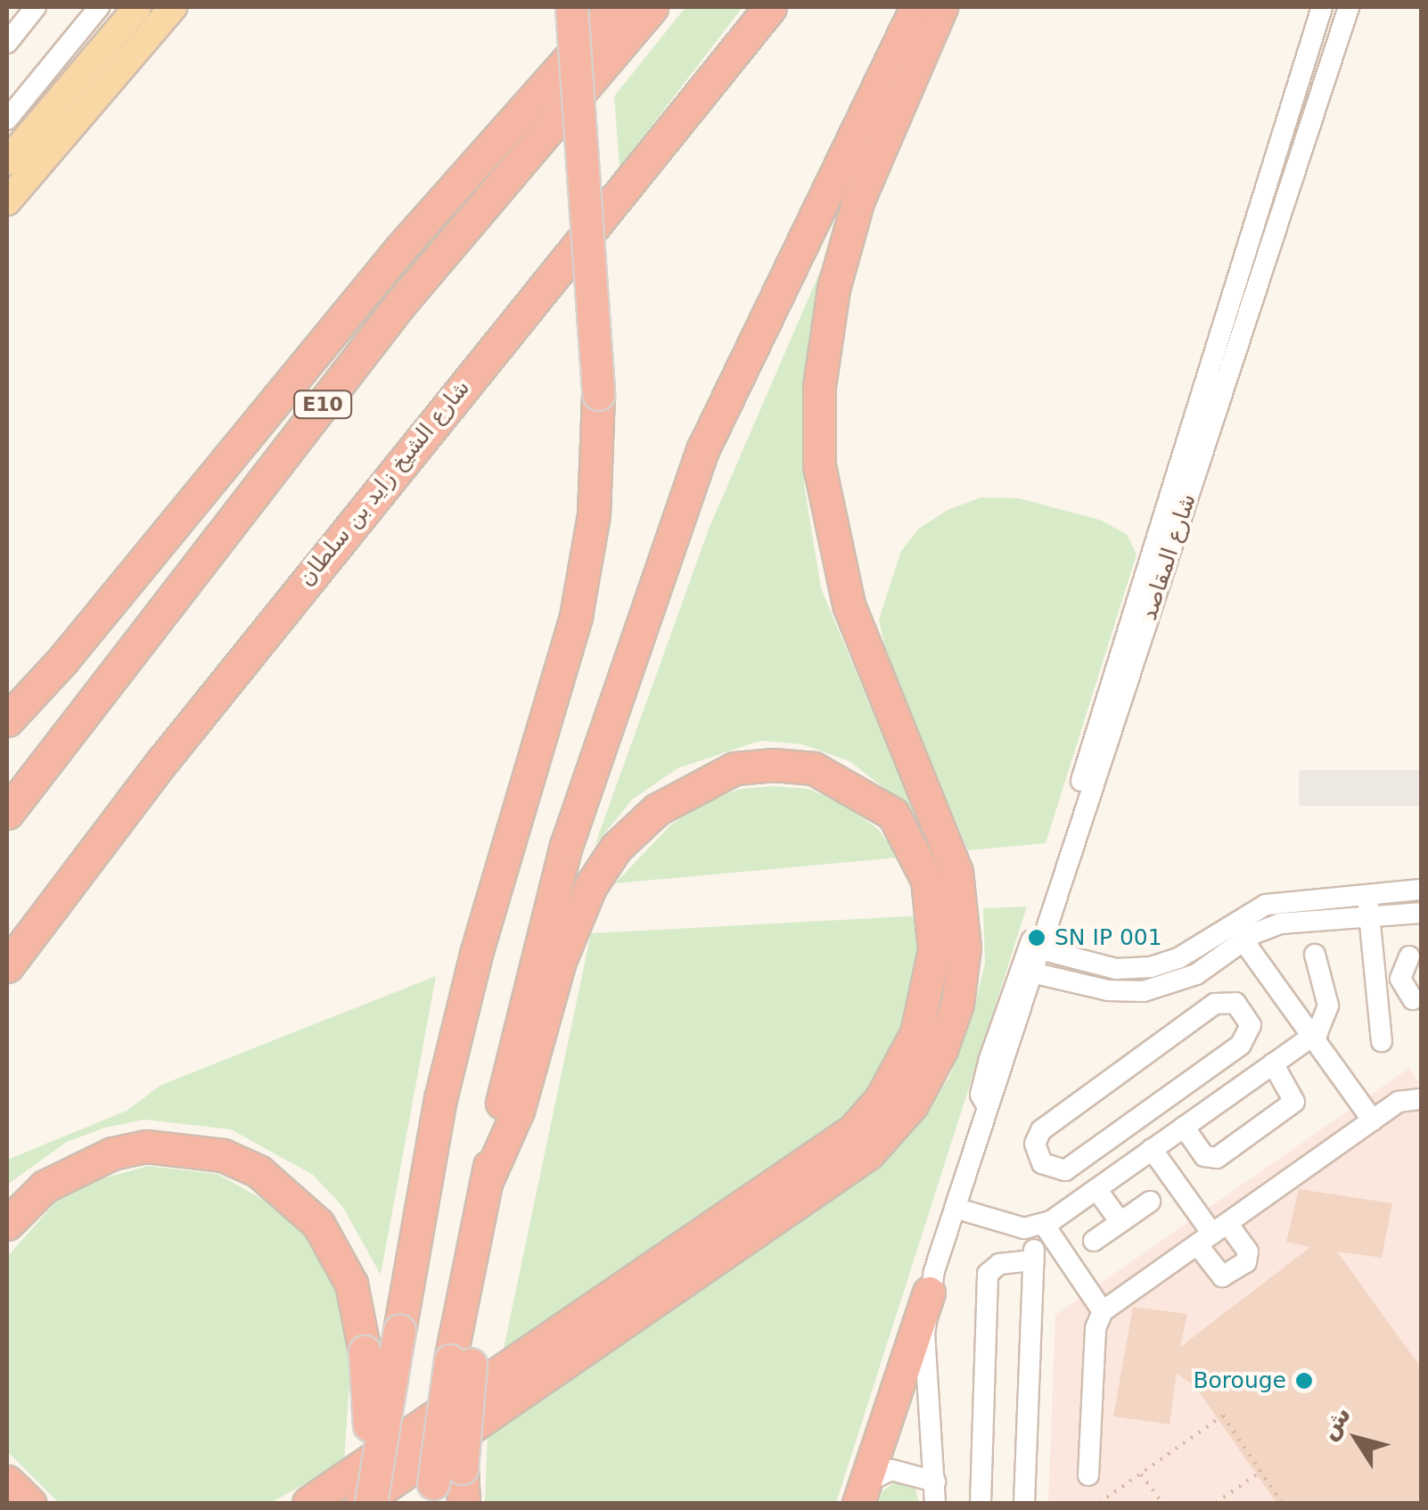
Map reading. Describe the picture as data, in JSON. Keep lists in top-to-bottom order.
{
  "streets": {
    "highway": ["E10", "شارع الشيخ زايد بن سلطان"],
    "street": ["شارع المقاصد"]
  },
  "places": ["SN IP 001", "Borouge"],
  "north": "top left"
}
